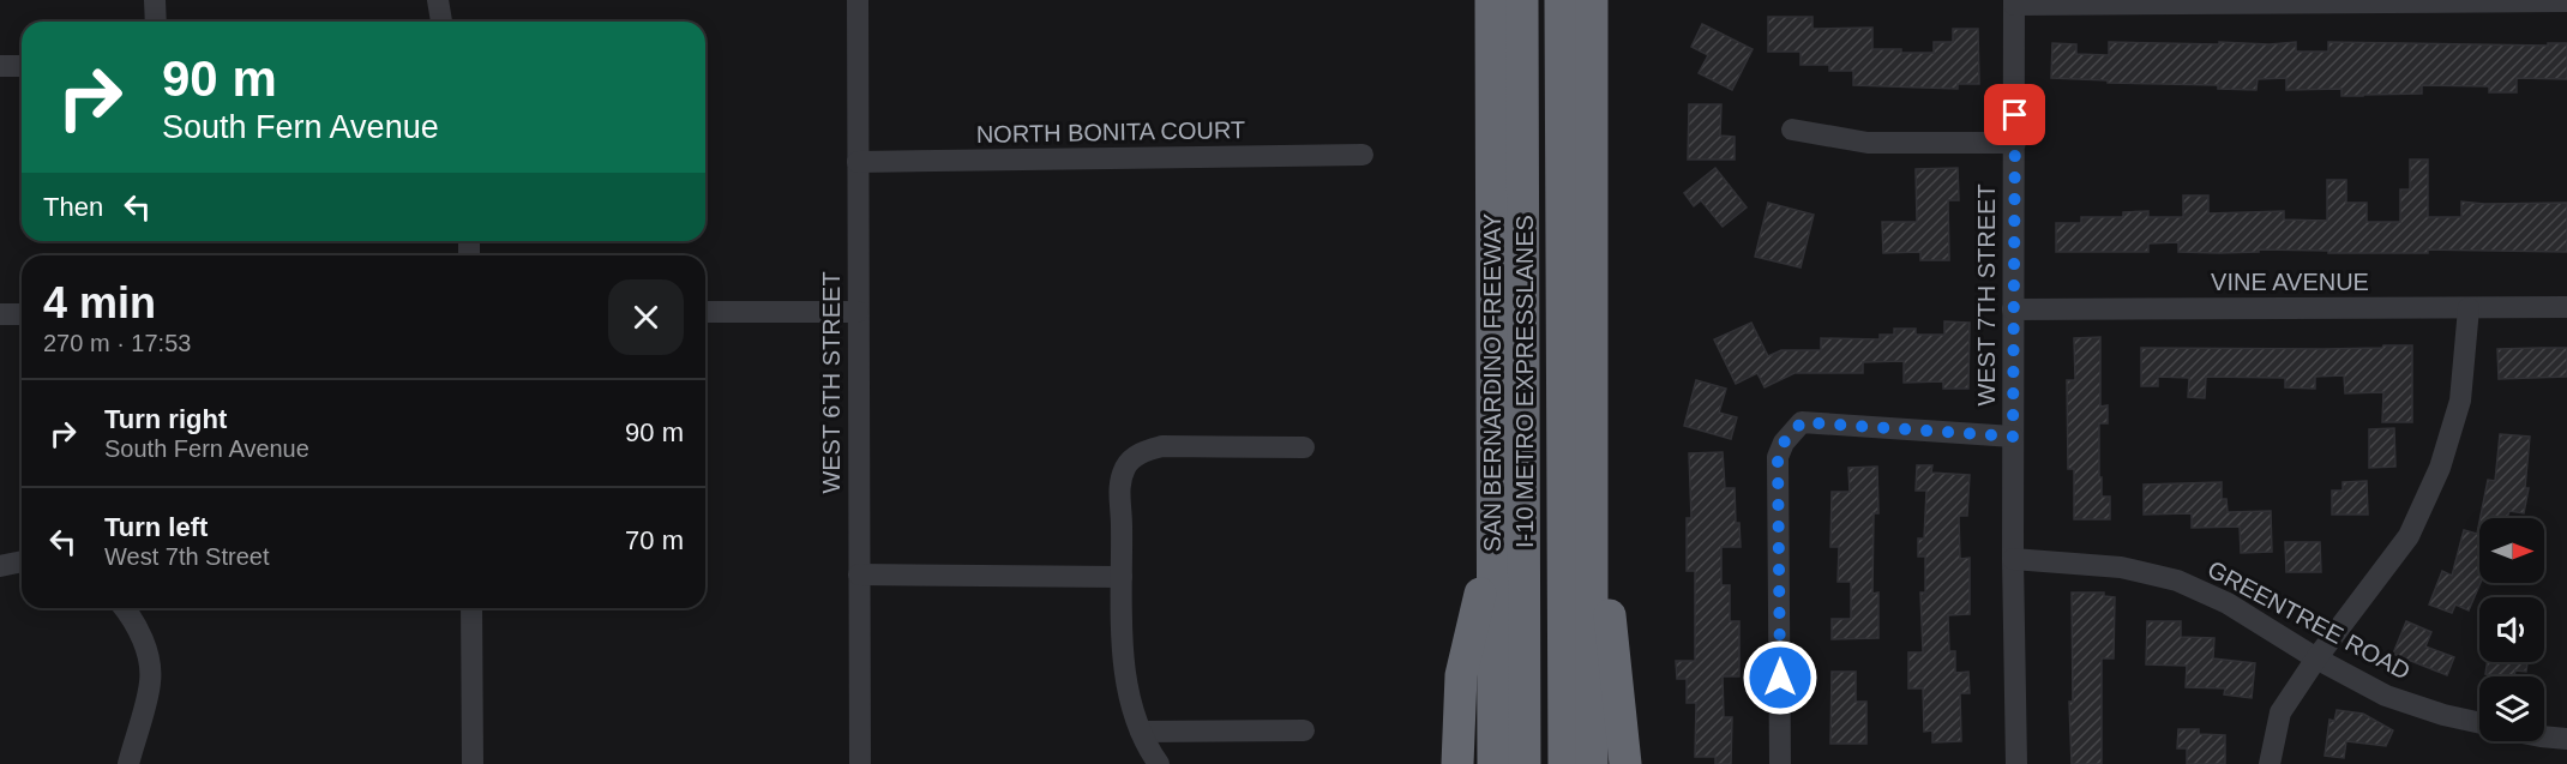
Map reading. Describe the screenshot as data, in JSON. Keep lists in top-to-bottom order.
{
  "streets": {
    "highway": ["I-10 METRO EXPRESSLANES", "SAN BERNARDINO FREEWAY"],
    "street": [
      "NORTH BONITA COURT",
      "VINE AVENUE",
      "WEST 7TH STREET",
      "WEST 6TH STREET",
      "GREENTREE ROAD"
    ]
  },
  "crossings": [
    ["NORTH BONITA COURT", "WEST 6TH STREET"],
    ["VINE AVENUE", "WEST 7TH STREET"],
    ["WEST 7TH STREET", "GREENTREE ROAD"]
  ],
  "north": "right",
  "page": {
    "turn": ["90 m", "South Fern Avenue"],
    "then": "Then",
    "heading": ["4 min", "270 m · 17:53"],
    "list": [
      {
        "name": "Turn right",
        "note": "South Fern Avenue",
        "value": "90 m"
      },
      {
        "name": "Turn left",
        "note": "West 7th Street",
        "value": "70 m"
      }
    ]
  }
}
